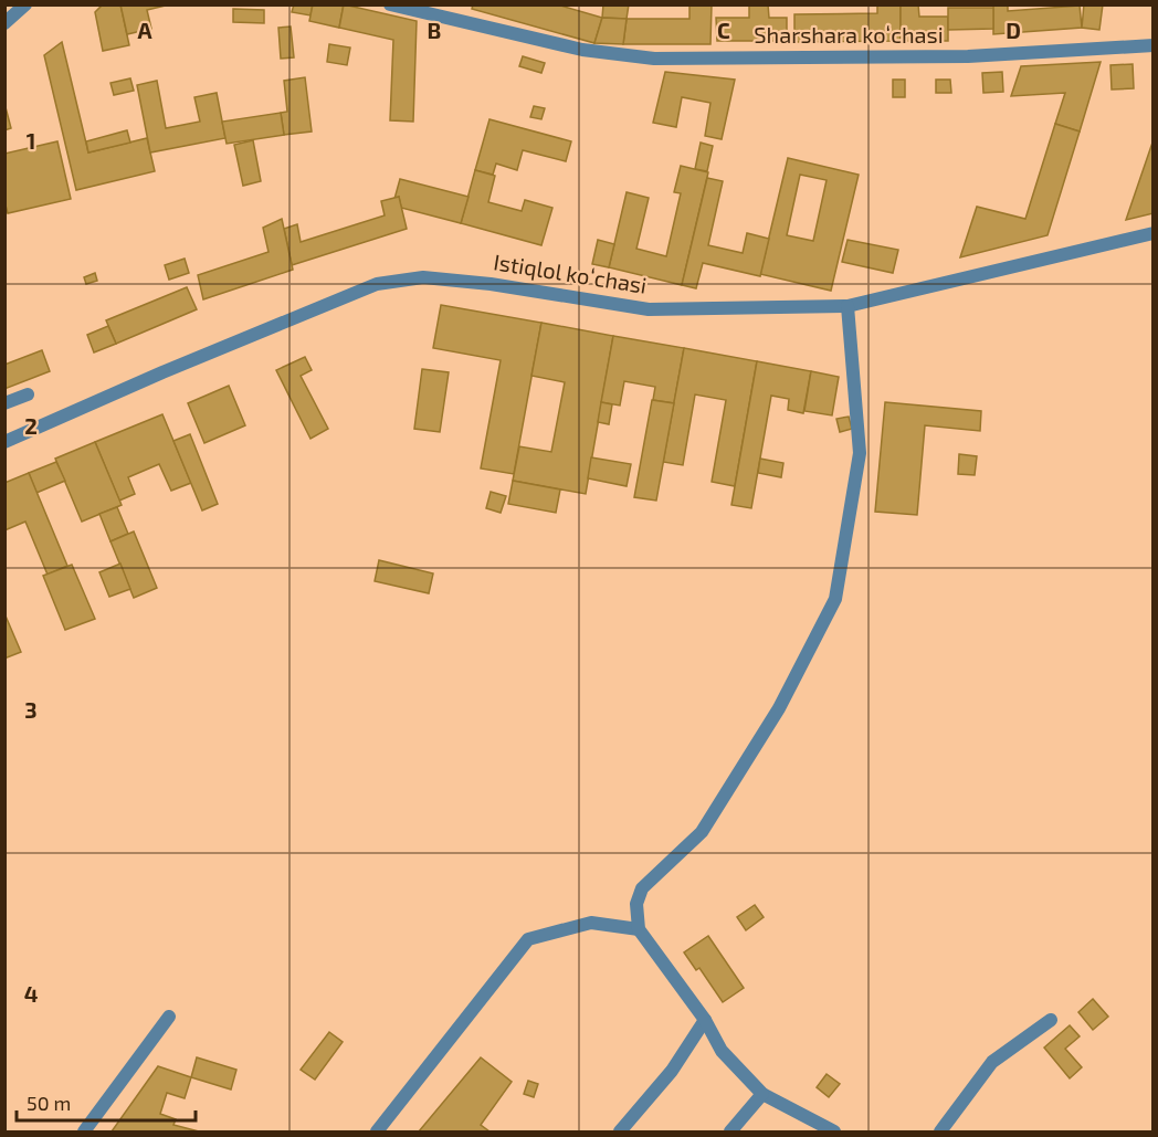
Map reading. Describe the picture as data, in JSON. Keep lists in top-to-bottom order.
{
  "streets": {
    "street": ["Sharshara koʻchasi", "Istiqlol koʻchasi"]
  },
  "scale_bar": "50 m",
  "grid": {
    "columns": [
      "A",
      "B",
      "C",
      "D"
    ],
    "rows": [
      "1",
      "2",
      "3",
      "4"
    ]
  }
}
